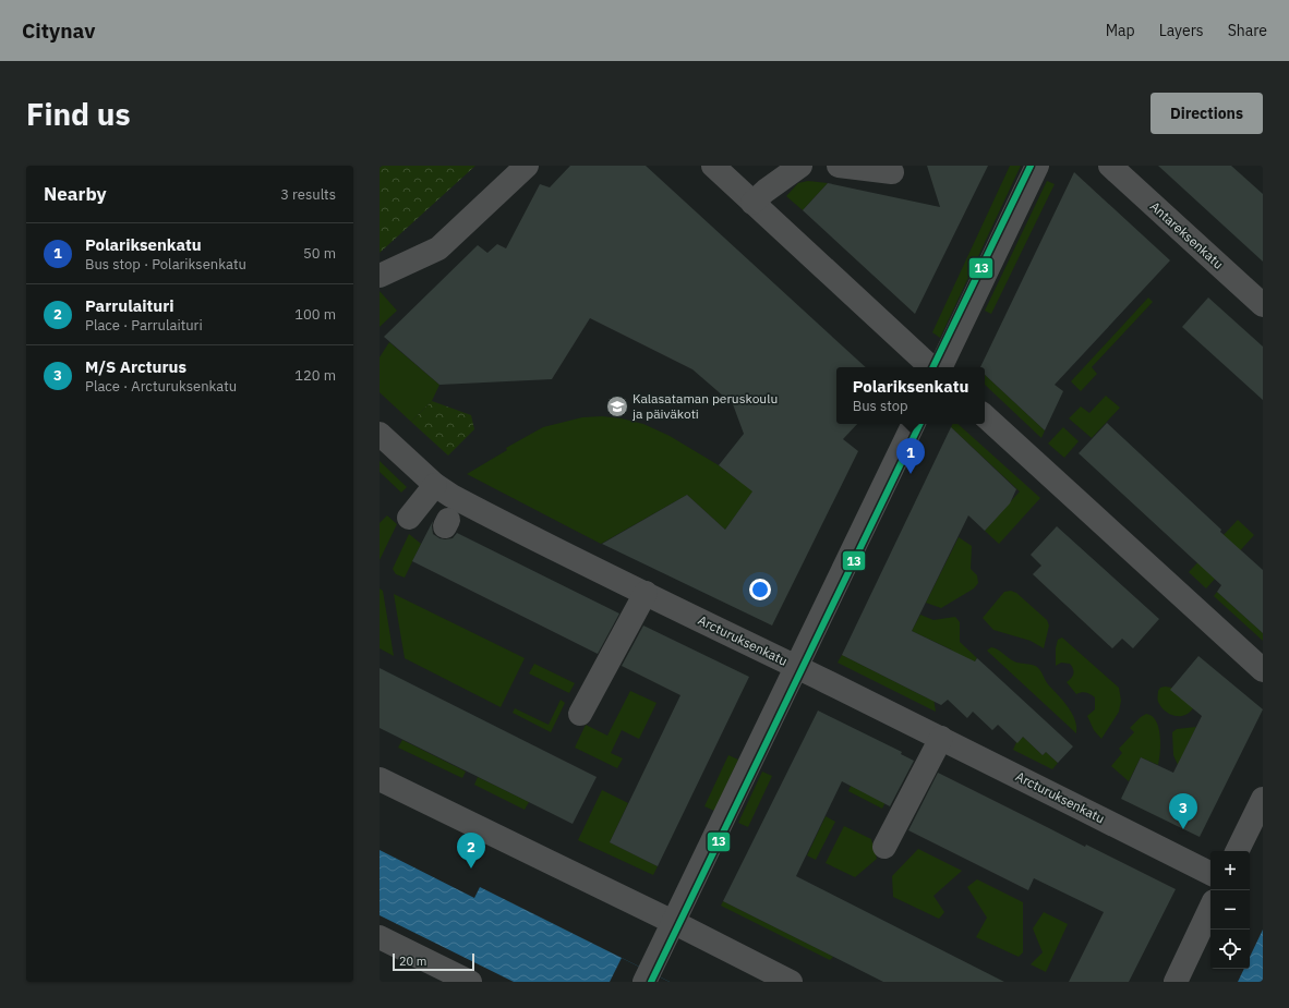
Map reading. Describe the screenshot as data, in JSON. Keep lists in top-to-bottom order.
{
  "streets": {
    "street": ["Antareksenkatu", "Arcturuksenkatu"]
  },
  "places": {
    "school or university": ["Kalasataman peruskoulu ja päiväkoti"]
  },
  "lines": ["transit line 13"],
  "scale_bar": "20 m",
  "page": {
    "header": "Citynav",
    "nav": ["Map", "Layers", "Share"],
    "buttons": "Directions",
    "title": "Find us",
    "heading": ["Nearby", "3 results"],
    "list": [
      {
        "mark": "1",
        "name": "Polariksenkatu",
        "note": "Bus stop · Polariksenkatu",
        "value": "50 m"
      },
      {
        "mark": "2",
        "name": "Parrulaituri",
        "note": "Place · Parrulaituri",
        "value": "100 m"
      },
      {
        "mark": "3",
        "name": "M/S Arcturus",
        "note": "Place · Arcturuksenkatu",
        "value": "120 m"
      }
    ],
    "popup": ["Polariksenkatu", "Bus stop"],
    "pins": ["1", "3", "2"],
    "map_buttons": ["+", "−"],
    "scale": "20 m"
  }
}
